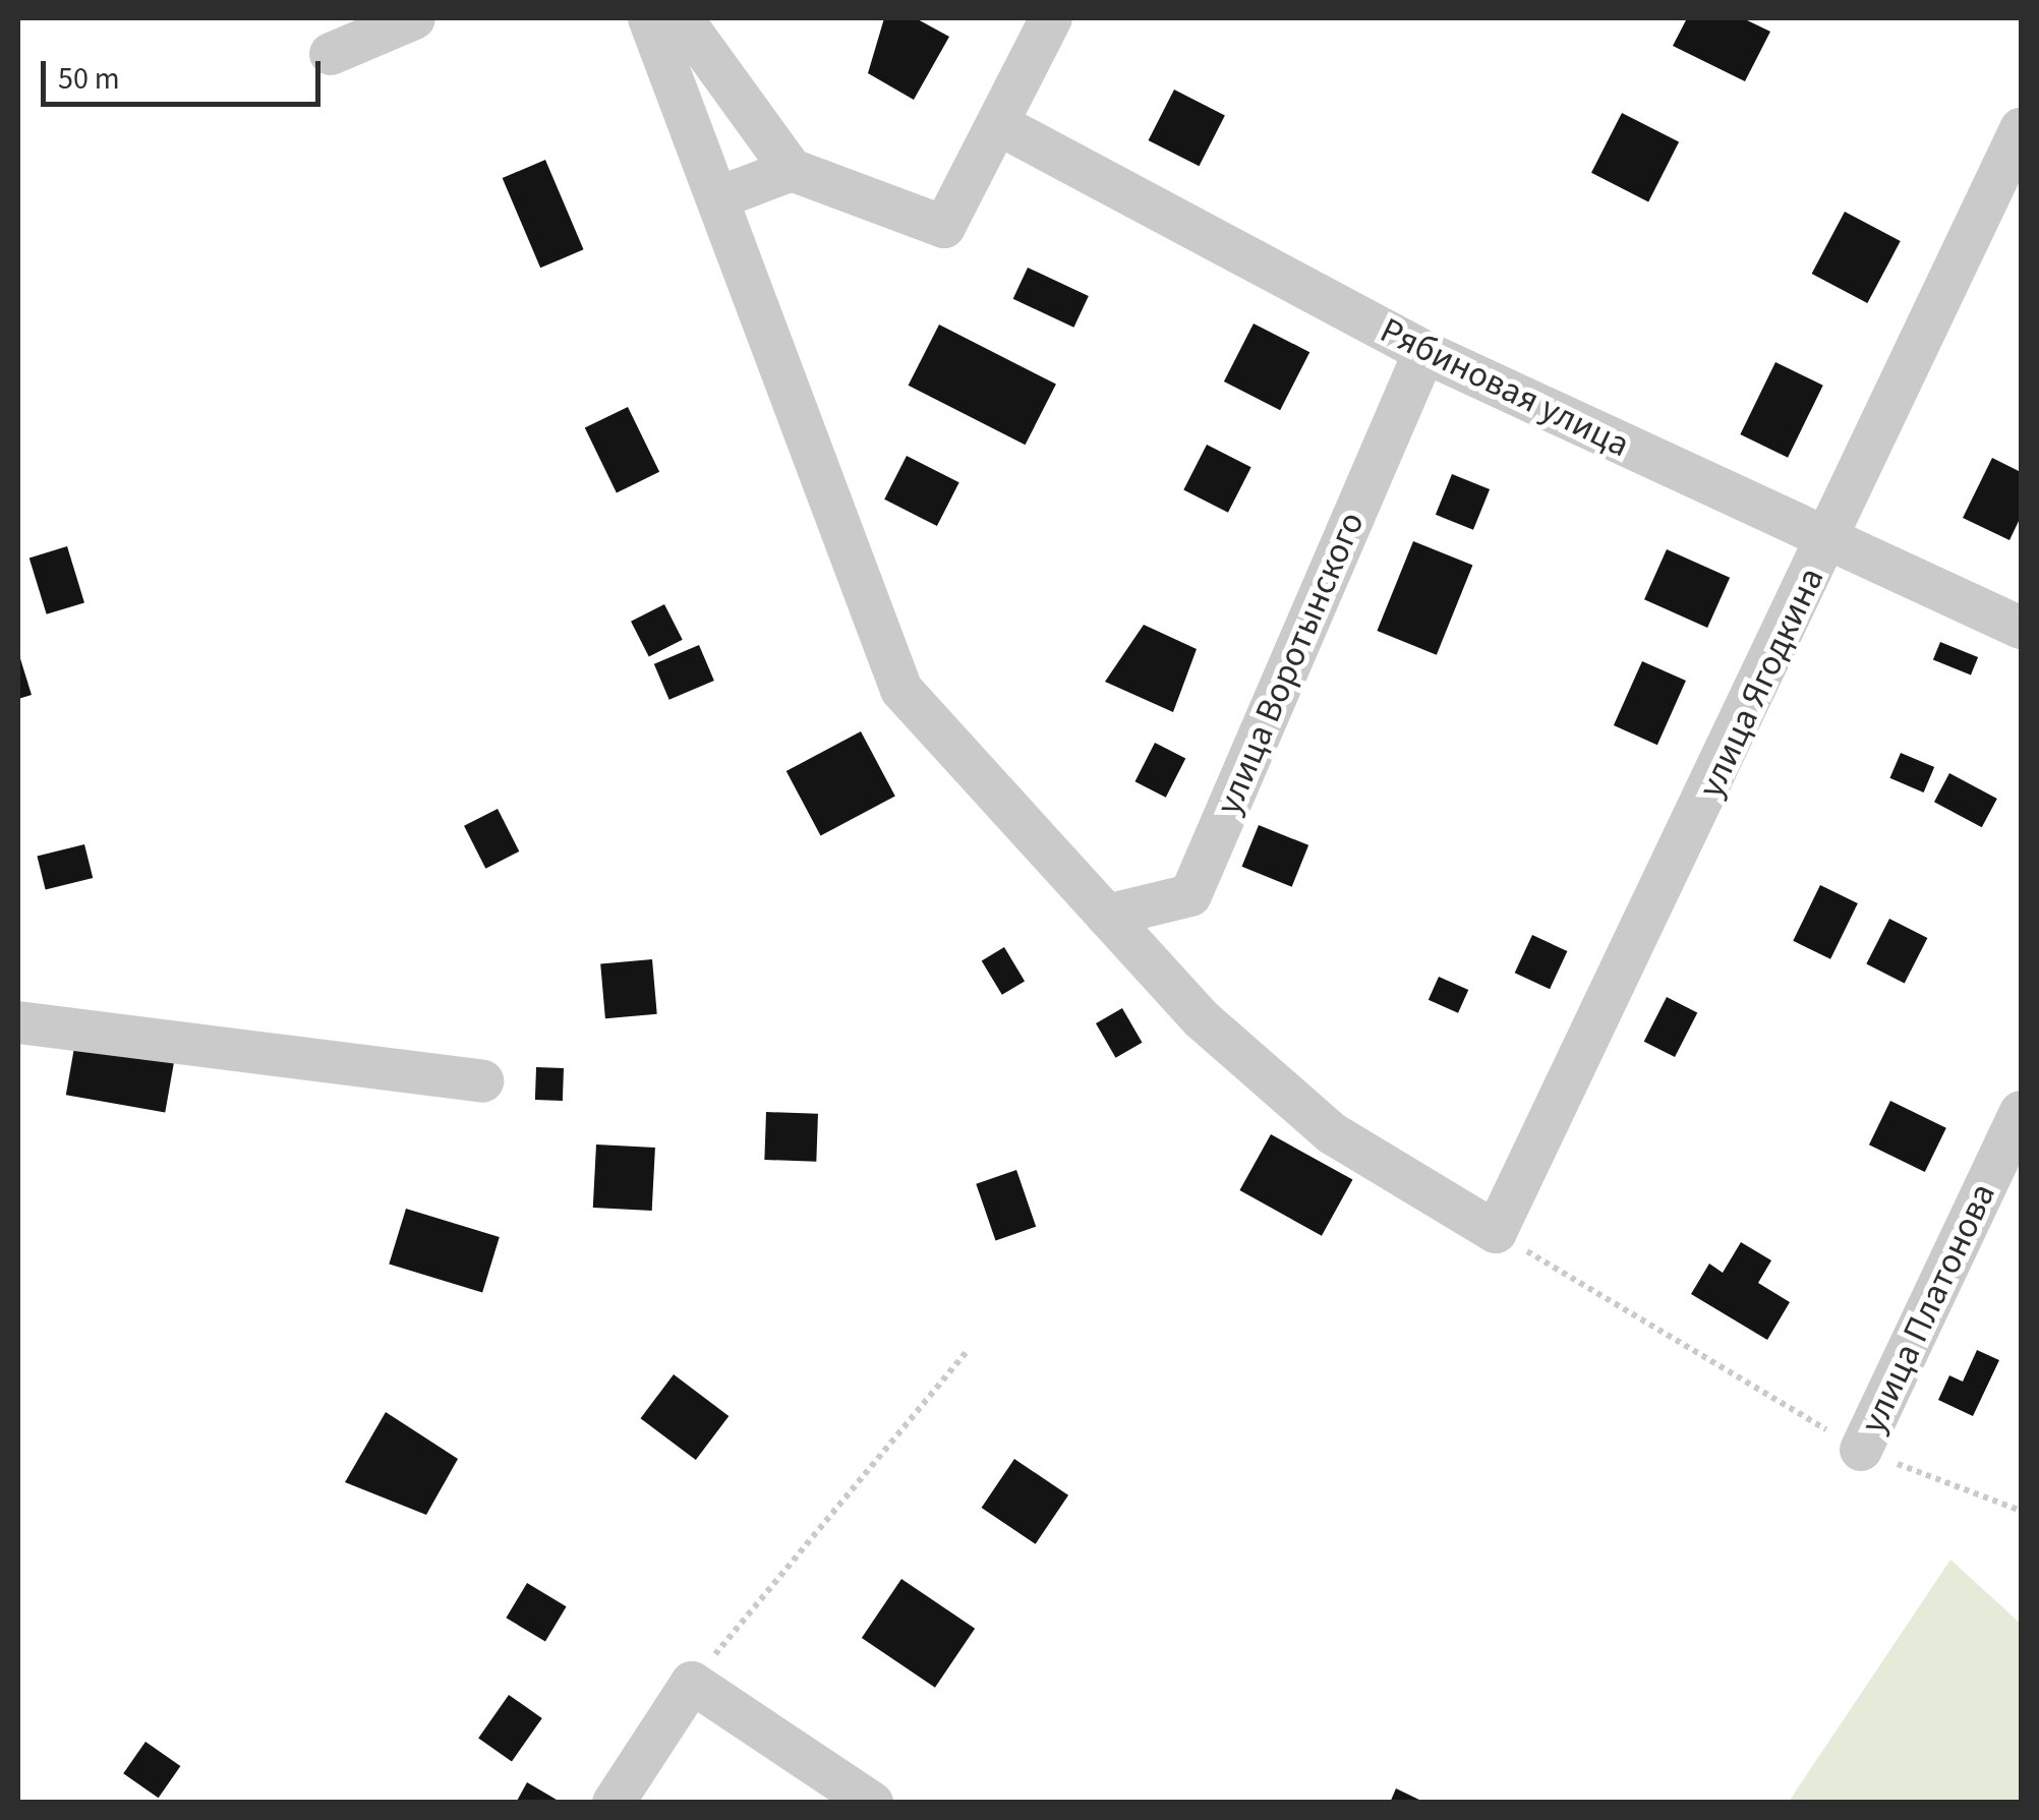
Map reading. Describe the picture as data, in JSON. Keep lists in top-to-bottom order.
{
  "streets": {
    "street": [
      "Рябиновая улица",
      "улица Воротынского",
      "улица Ягодкина",
      "улица Платонова"
    ]
  },
  "crossings": [
    ["Рябиновая улица", "улица Воротынского"],
    ["Рябиновая улица", "улица Ягодкина"]
  ],
  "scale_bar": "50 m"
}
